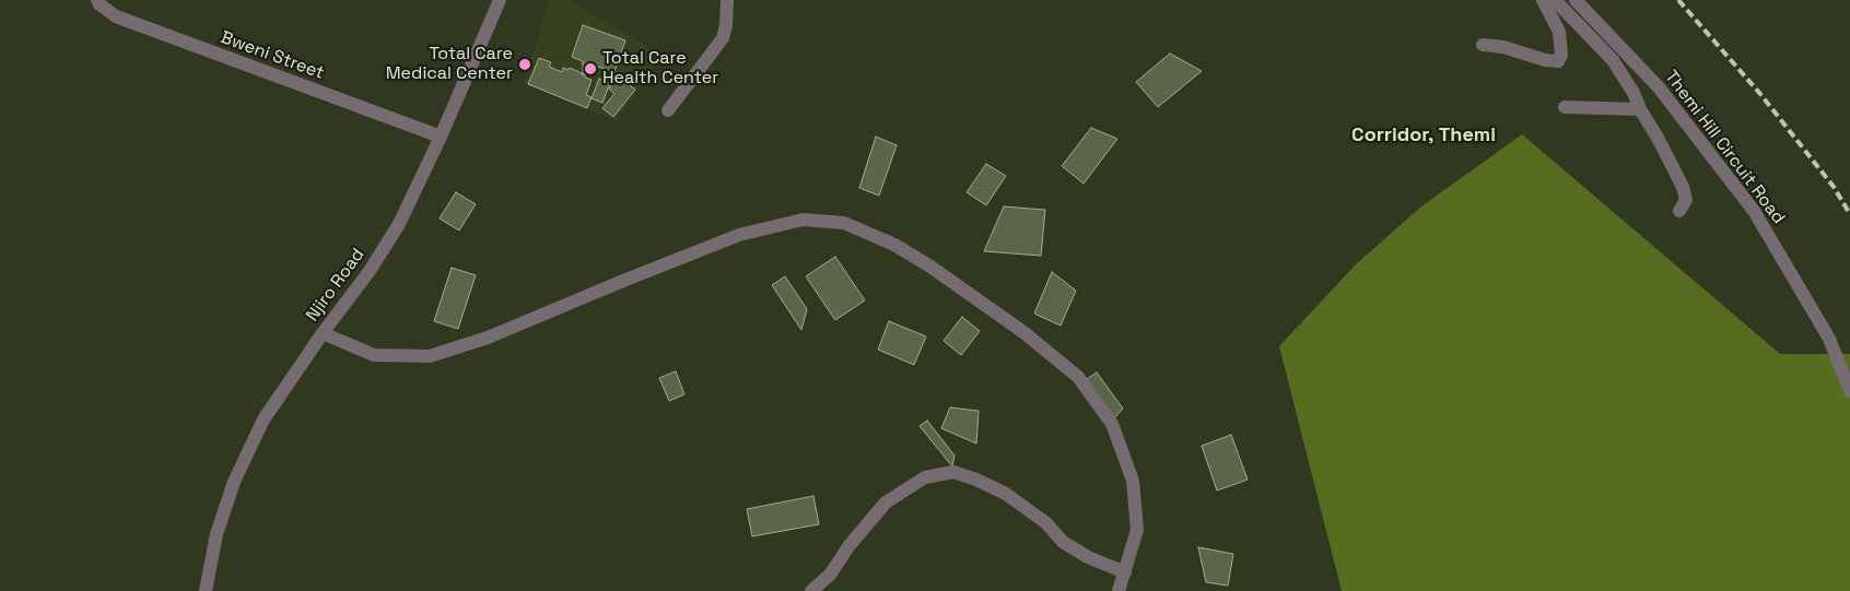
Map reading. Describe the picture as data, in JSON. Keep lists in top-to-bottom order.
{
  "streets": {
    "street": ["Bweni Street", "Themi Hill Circuit Road", "Njiro Road"]
  },
  "crossings": [
    ["Bweni Street", "Njiro Road"]
  ],
  "districts": ["Corridor, Themi"],
  "places": ["Total Care Medical Center", "Total Care Health Center"]
}
